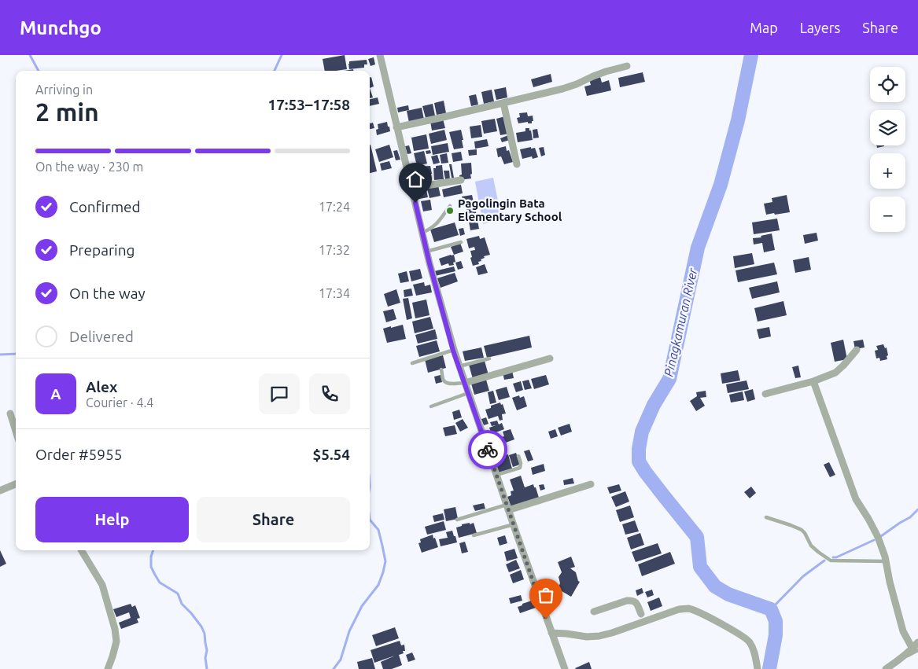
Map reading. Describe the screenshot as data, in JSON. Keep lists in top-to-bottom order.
{
  "water": ["Pinagkamuran River"],
  "places": ["Pagolingin Bata Elementary School"],
  "page": {
    "header": "Munchgo",
    "nav": ["Map", "Layers", "Share"],
    "map_buttons": ["+", "−"],
    "heading": ["2 min", "Arriving in", "17:53–17:58"],
    "panel": [
      "Alex",
      "Courier · 4.4",
      "Order #5955",
      "$5.54"
    ],
    "bar": "On the way · 230 m",
    "list": [
      ["Confirmed", "17:24"],
      ["Preparing", "17:32"],
      ["On the way", "17:34"],
      "Delivered"
    ],
    "round": "A",
    "buttons": ["Help", "Share"]
  }
}
